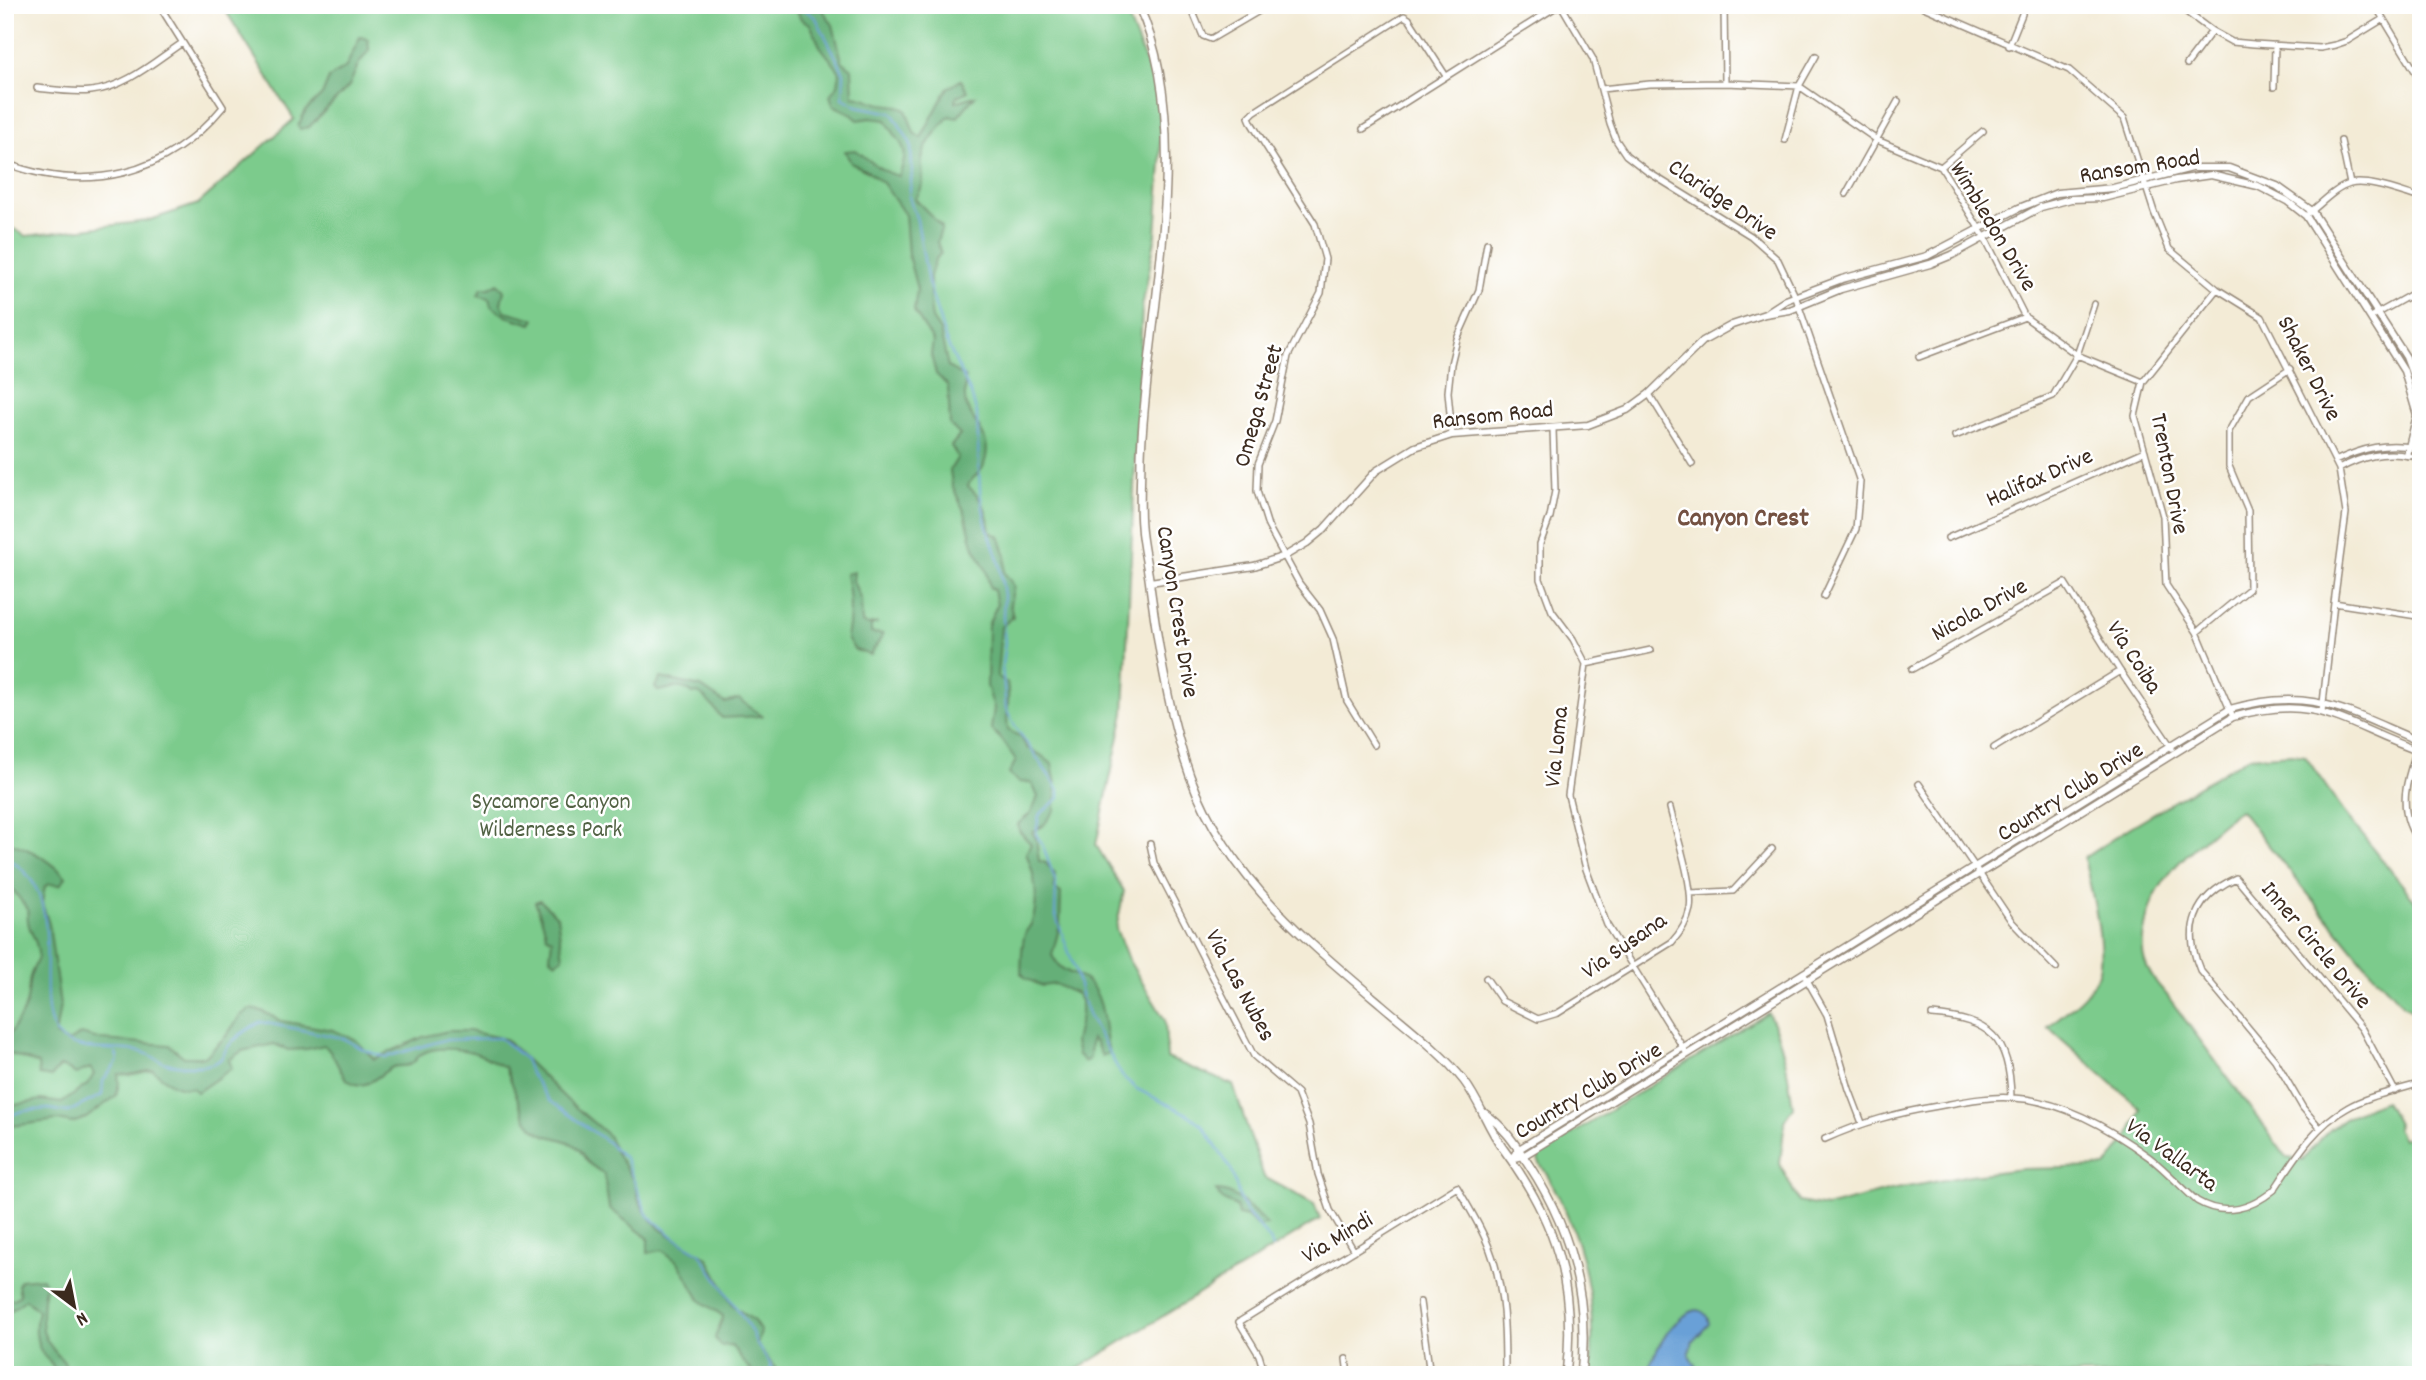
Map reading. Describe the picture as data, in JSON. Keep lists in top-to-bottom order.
{
  "streets": {
    "main road": ["Canyon Crest Drive"],
    "street": [
      "Ransom Road",
      "Claridge Drive",
      "Wimbledon Drive",
      "Shaker Drive",
      "Omega Street",
      "Trenton Drive",
      "Halifax Drive",
      "Nicola Drive",
      "Via Coiba",
      "Via Loma",
      "Country Club Drive",
      "Inner Circle Drive",
      "Via Susana",
      "Via Las Nubes",
      "Via Vallarta",
      "Via Mindi"
    ]
  },
  "crossings": [
    ["Ransom Road", "Claridge Drive"],
    ["Ransom Road", "Wimbledon Drive"],
    ["Ransom Road", "Shaker Drive"],
    ["Ransom Road", "Omega Street"],
    ["Ransom Road", "Canyon Crest Drive"],
    ["Wimbledon Drive", "Trenton Drive"],
    ["Shaker Drive", "Trenton Drive"],
    ["Shaker Drive", "Country Club Drive"],
    ["Trenton Drive", "Halifax Drive"],
    ["Trenton Drive", "Country Club Drive"],
    ["Nicola Drive", "Via Coiba"],
    ["Canyon Crest Drive", "Country Club Drive"],
    ["Via Coiba", "Country Club Drive"],
    ["Via Loma", "Country Club Drive"],
    ["Via Loma", "Via Susana"],
    ["Inner Circle Drive", "Via Vallarta"],
    ["Via Las Nubes", "Via Mindi"]
  ],
  "districts": ["Canyon Crest"],
  "parks": ["Sycamore Canyon Wilderness Park"],
  "north": "bottom right"
}
